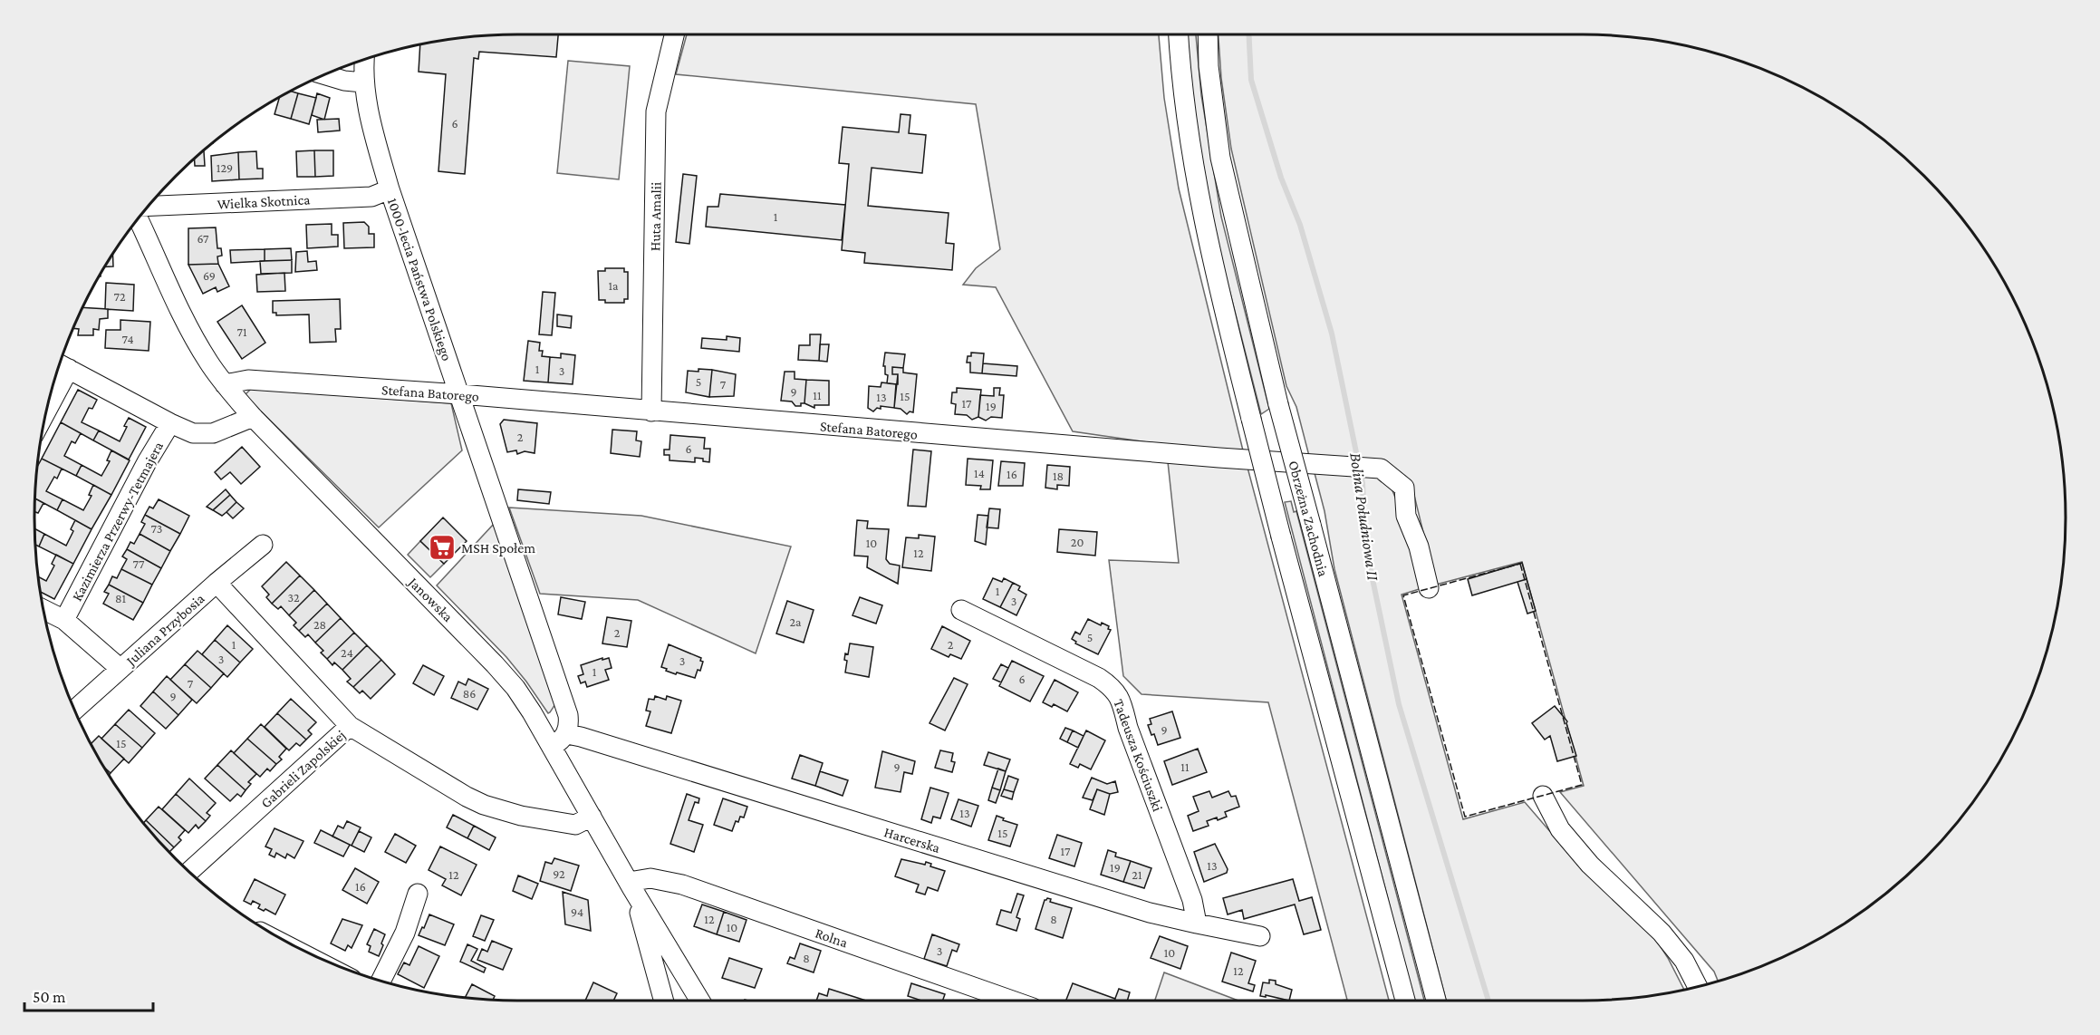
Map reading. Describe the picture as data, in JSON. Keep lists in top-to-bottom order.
{
  "streets": {
    "street": [
      "Wielka Skotnica",
      "Huta Amalii",
      "1000-lecia Państwa Polskiego",
      "Stefana Batorego",
      "Obrzeżna Zachodnia",
      "Kazimierza Przerwy-Tetmajera",
      "Janowska",
      "Juliana Przybosia",
      "Tadeusza Kościuszki",
      "Gabrieli Zapolskiej",
      "Harcerska",
      "Rolna"
    ]
  },
  "crossings": [
    ["Wielka Skotnica", "1000-lecia Państwa Polskiego"],
    ["Huta Amalii", "Stefana Batorego"],
    ["1000-lecia Państwa Polskiego", "Stefana Batorego"],
    ["1000-lecia Państwa Polskiego", "Harcerska"],
    ["Stefana Batorego", "Janowska"],
    ["Kazimierza Przerwy-Tetmajera", "Janowska"],
    ["Janowska", "Rolna"],
    ["Juliana Przybosia", "Gabrieli Zapolskiej"],
    ["Tadeusza Kościuszki", "Harcerska"]
  ],
  "water": ["Bolina Południowa II"],
  "places": {
    "supermarket": ["MSH Społem"]
  },
  "house_numbers": [
    "6",
    "129",
    "1",
    "67",
    "69",
    "1a",
    "72",
    "71",
    "74",
    "1",
    "3",
    "5",
    "7",
    "9",
    "11",
    "15",
    "13",
    "17",
    "19",
    "2",
    "6",
    "14",
    "16",
    "18",
    "73",
    "20",
    "10",
    "12",
    "77",
    "1",
    "32",
    "81",
    "3",
    "2a",
    "28",
    "2",
    "5",
    "1",
    "2",
    "24",
    "3",
    "3",
    "1",
    "6",
    "7",
    "86",
    "9",
    "9",
    "15",
    "9",
    "11",
    "13",
    "15",
    "17",
    "13",
    "19",
    "92",
    "12",
    "21",
    "16",
    "94",
    "12",
    "8",
    "10",
    "3",
    "10",
    "8",
    "12"
  ],
  "scale_bar": "50 m"
}
